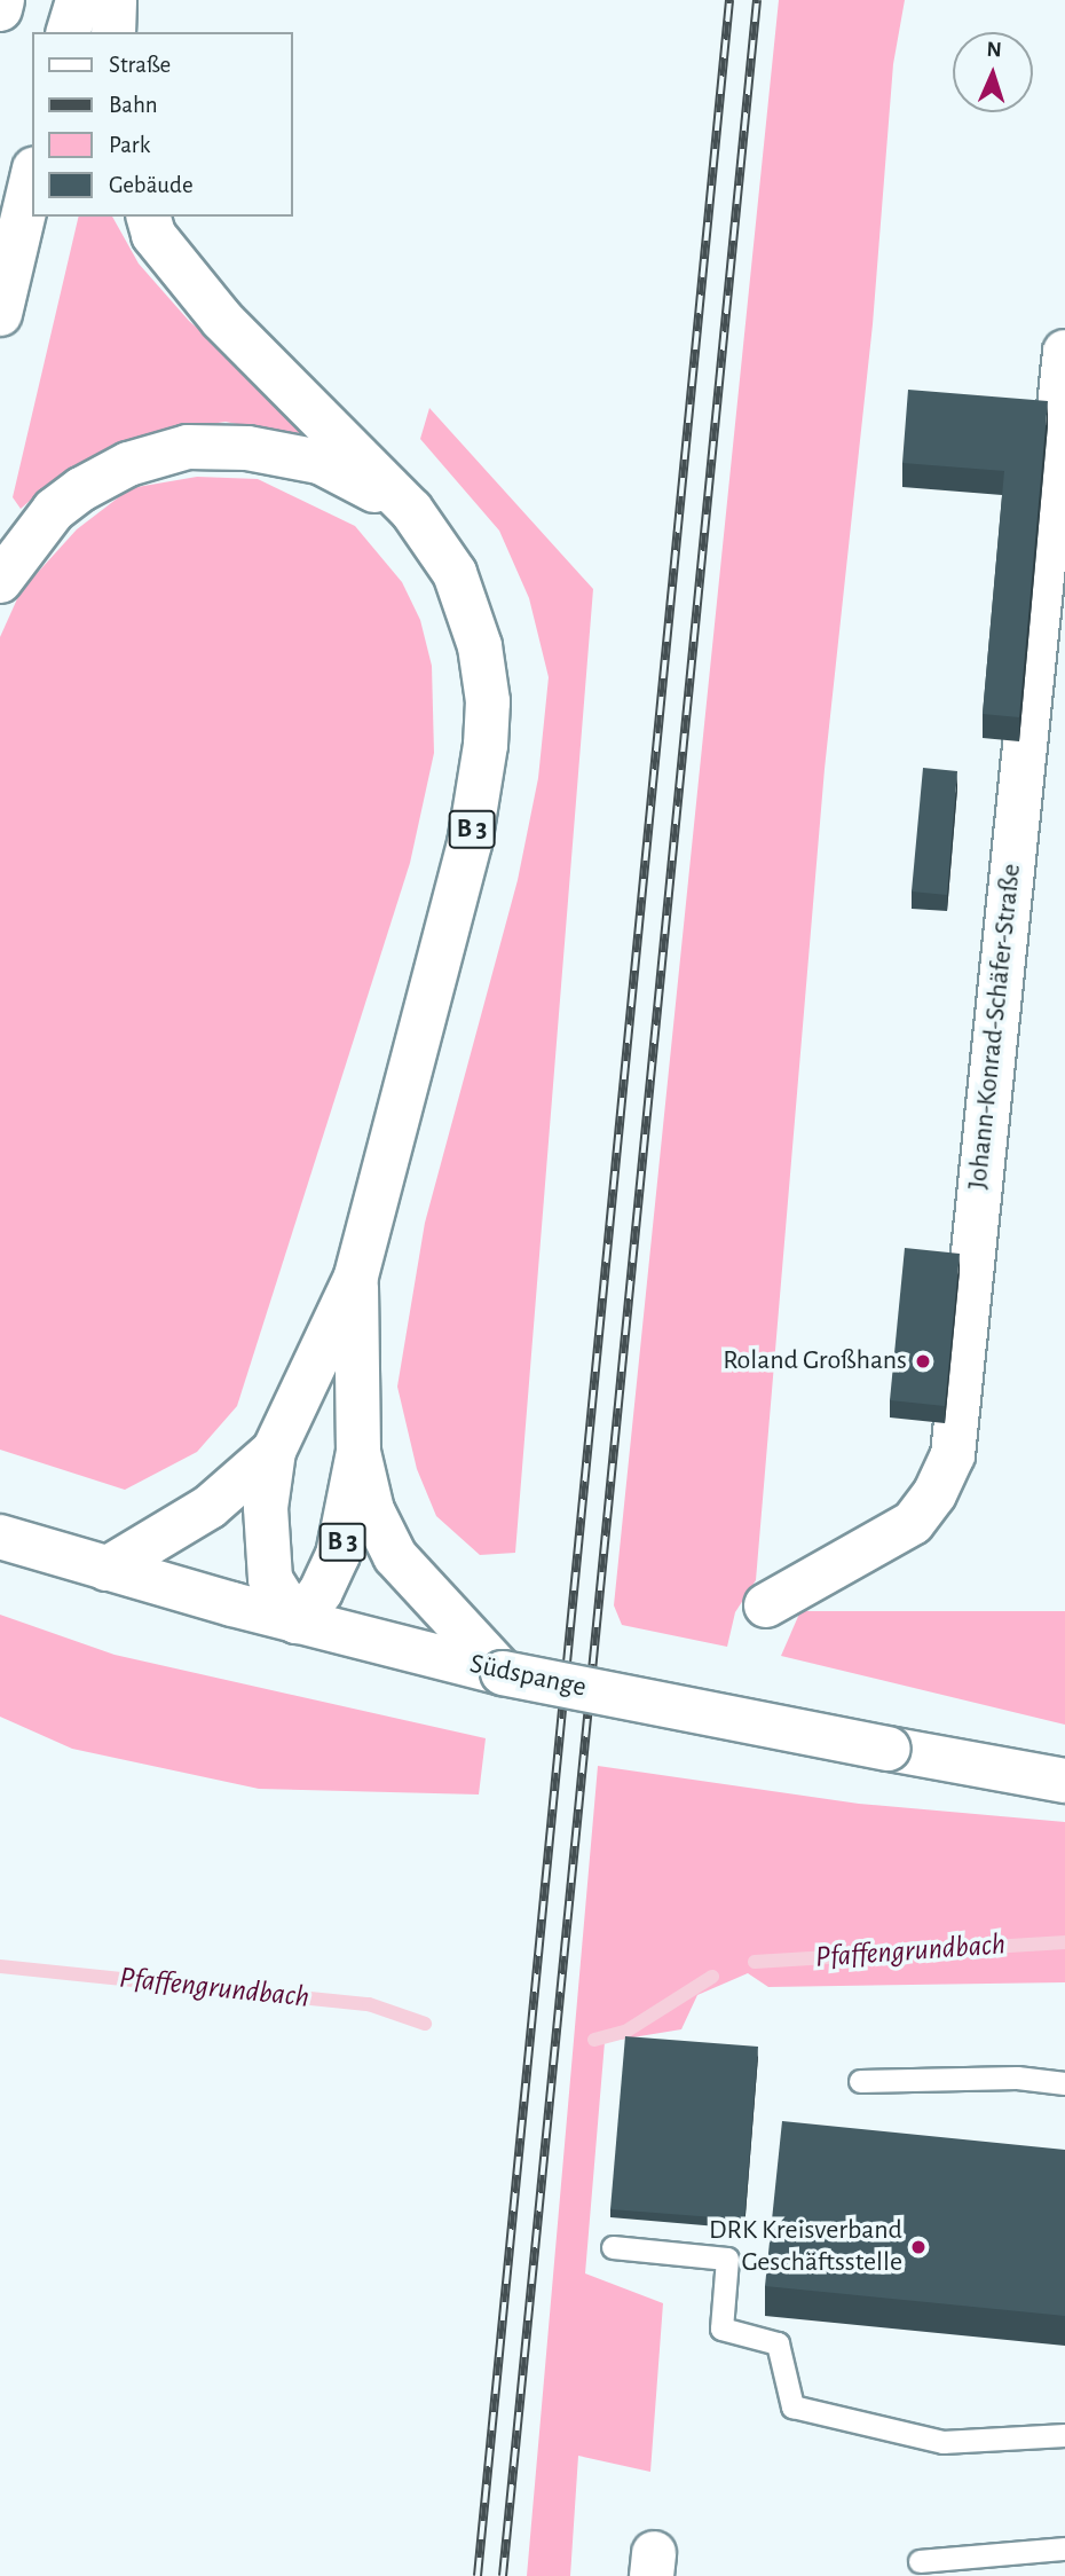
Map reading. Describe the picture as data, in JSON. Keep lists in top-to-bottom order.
{
  "streets": {
    "main road": ["B 3", "Johann-Konrad-Schäfer-Straße", "Südspange"]
  },
  "crossings": [
    ["B 3", "Südspange"]
  ],
  "water": ["Pfaffengrundbach"],
  "places": ["Roland Großhans", "DRK Kreisverband Geschäftsstelle"],
  "legend": [
    "Straße",
    "Bahn",
    "Park",
    "Gebäude"
  ],
  "north": "top"
}
